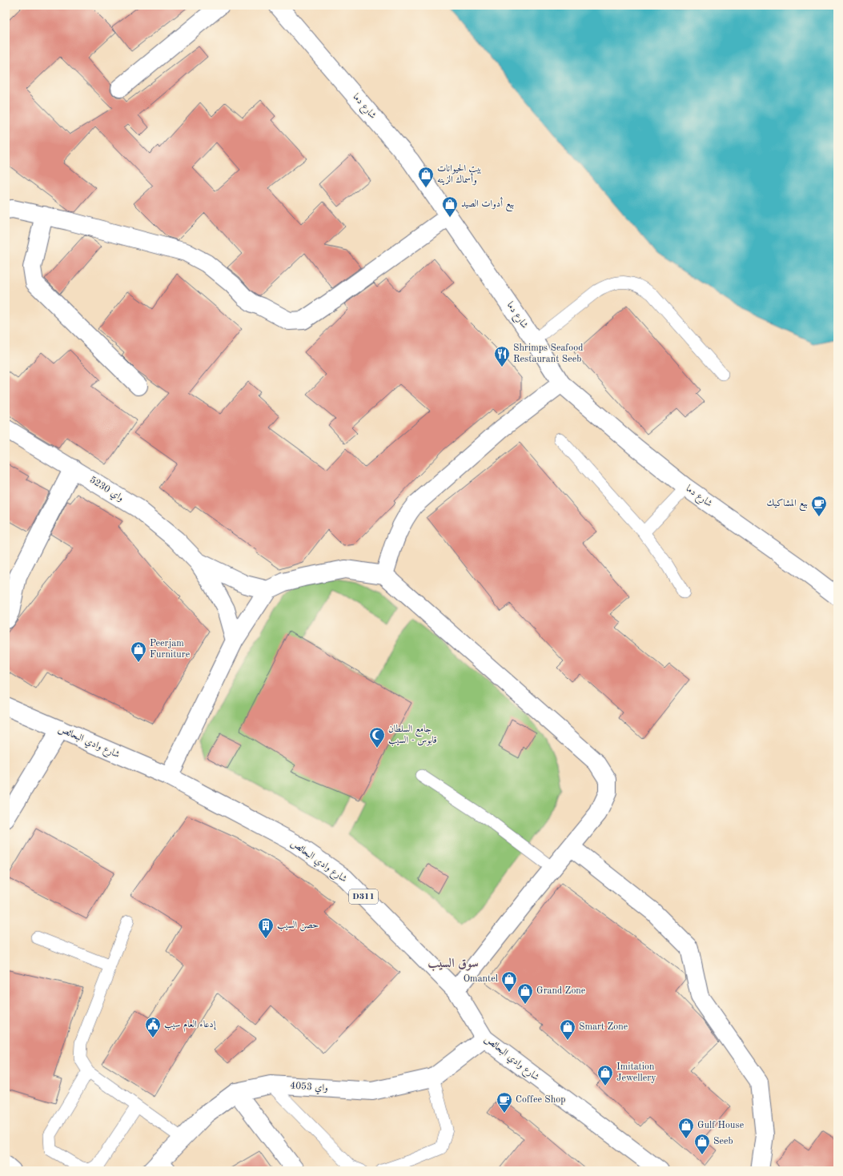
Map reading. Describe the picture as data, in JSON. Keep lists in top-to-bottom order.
{
  "streets": {
    "street": [
      "شارع دما",
      "واي 5230",
      "شارع وادي البحائص",
      "D311",
      "واي 4053"
    ]
  },
  "crossings": [
    ["شارع وادي البحائص", "واي 4053"]
  ],
  "districts": ["سوق السيب"],
  "places": {
    "shop": [
      "بيت الحيوانات وأسماك الزينه",
      "بيع أدوات الصيد",
      "Peerjam Furniture",
      "Omantel",
      "Grand Zone",
      "Smart Zone",
      "Imitation Jewellery",
      "Gulf House",
      "Seeb"
    ],
    "restaurant": ["Shrimps Seafood Restaurant Seeb"],
    "cafe": ["بيع المشاكيك", "Coffee Shop"],
    "mosque": ["جامع السلطان قابوس - السيب"],
    "building": ["حصن السيب"],
    "public building": ["إدعاء العام سيب"]
  }
}
